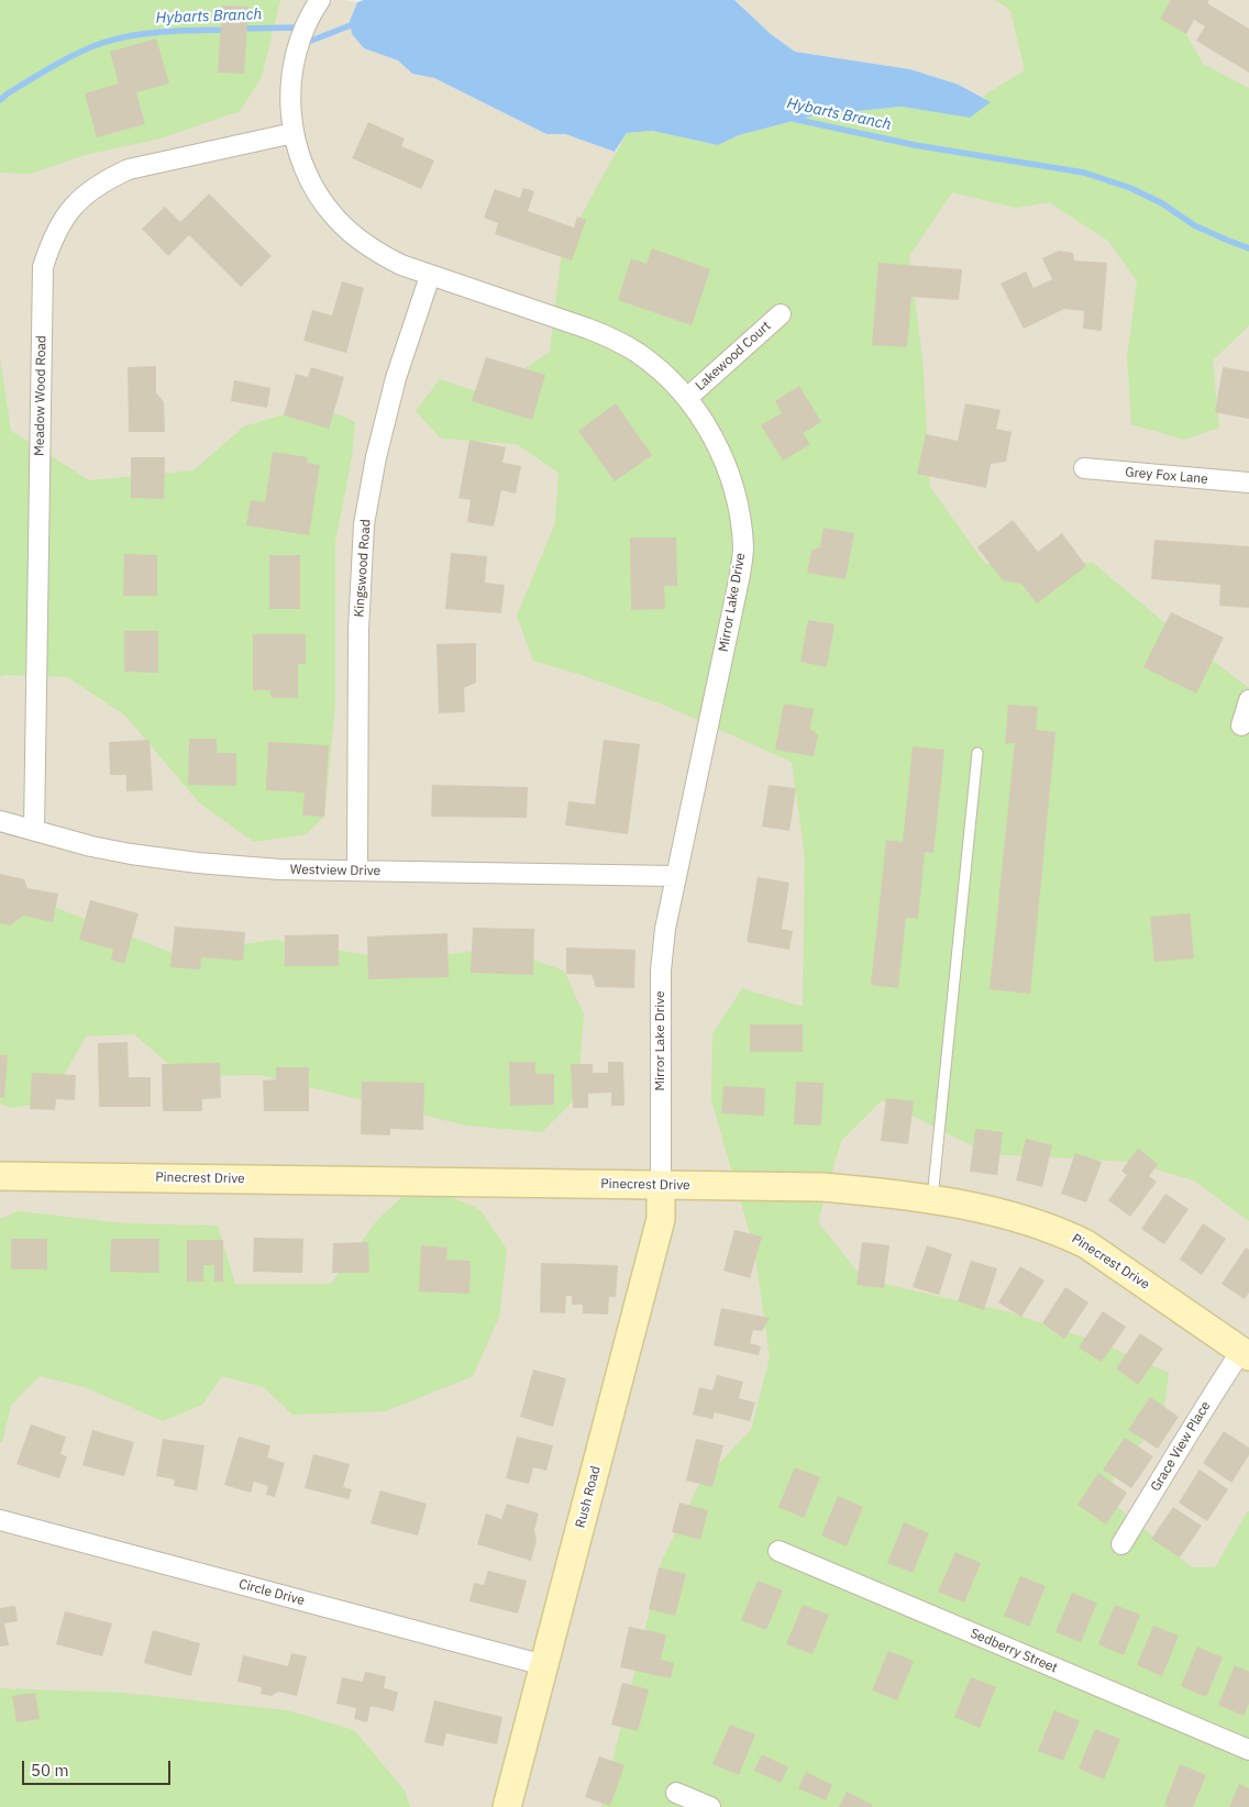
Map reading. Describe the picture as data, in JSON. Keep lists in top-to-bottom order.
{
  "streets": {
    "street": [
      "Lakewood Court",
      "Meadow Wood Road",
      "Grey Fox Lane",
      "Kingswood Road",
      "Mirror Lake Drive",
      "Westview Drive",
      "Pinecrest Drive",
      "Grace View Place",
      "Rush Road",
      "Circle Drive",
      "Sedberry Street"
    ]
  },
  "crossings": [
    ["Lakewood Court", "Mirror Lake Drive"],
    ["Meadow Wood Road", "Mirror Lake Drive"],
    ["Meadow Wood Road", "Westview Drive"],
    ["Kingswood Road", "Mirror Lake Drive"],
    ["Kingswood Road", "Westview Drive"],
    ["Mirror Lake Drive", "Westview Drive"],
    ["Mirror Lake Drive", "Pinecrest Drive"],
    ["Mirror Lake Drive", "Rush Road"],
    ["Pinecrest Drive", "Grace View Place"],
    ["Pinecrest Drive", "Rush Road"],
    ["Rush Road", "Circle Drive"]
  ],
  "water": ["Hybarts Branch"],
  "scale_bar": "50 m"
}
